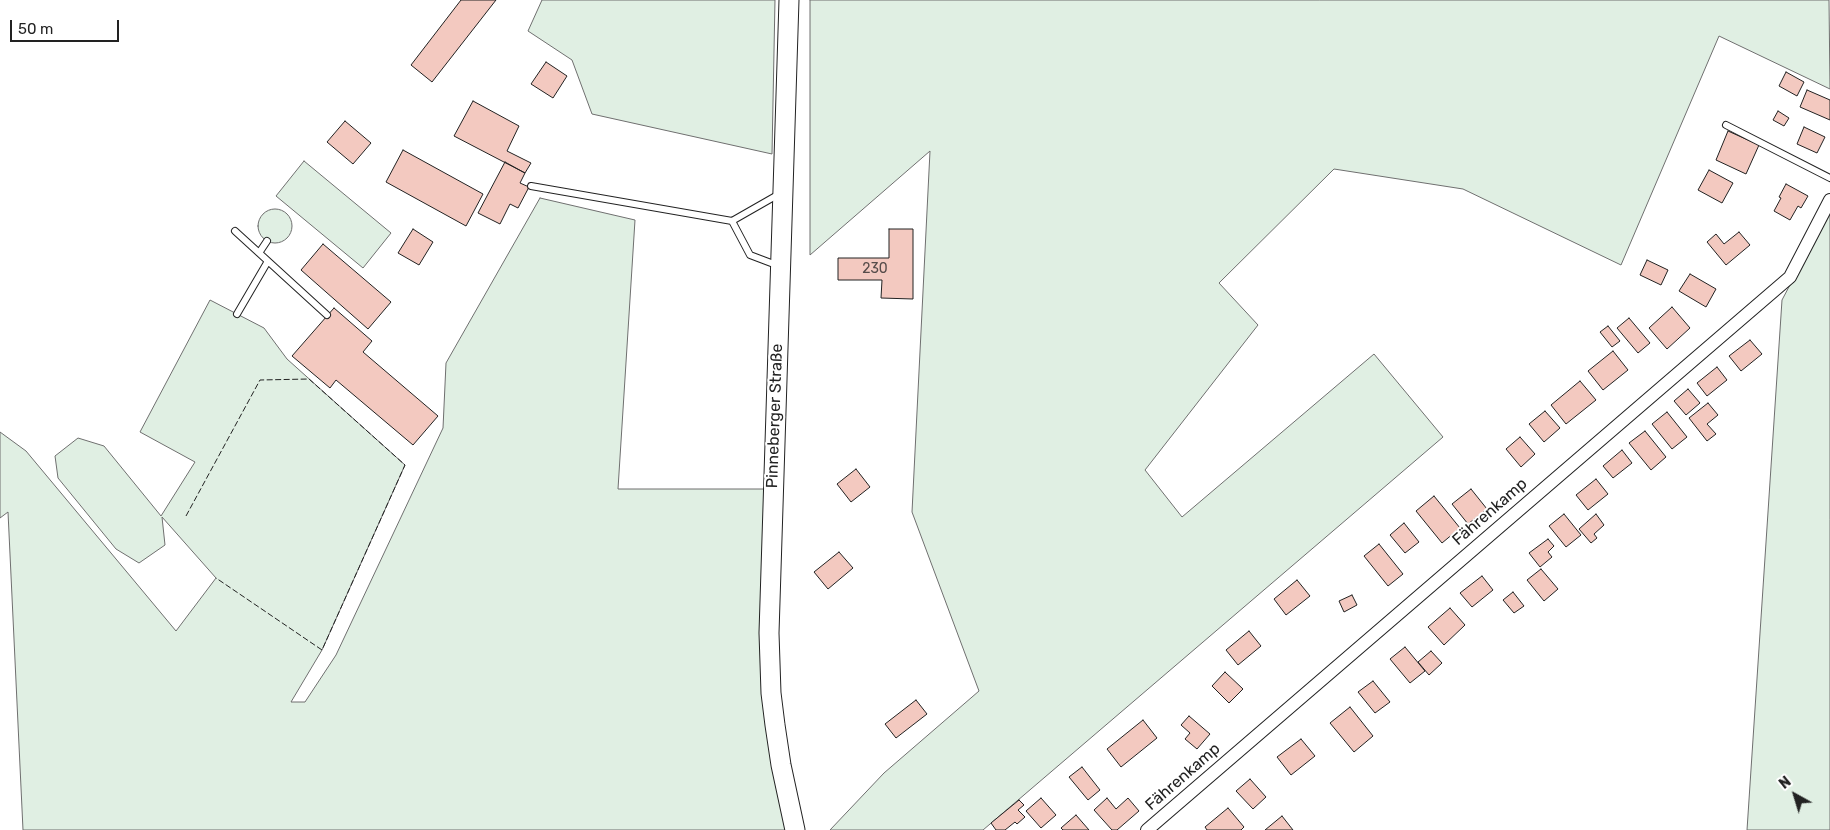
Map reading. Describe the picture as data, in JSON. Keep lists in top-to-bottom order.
{
  "streets": {
    "main road": ["Pinneberger Straße"],
    "street": ["Fährenkamp"]
  },
  "house_numbers": ["230"],
  "scale_bar": "50 m",
  "north": "top left"
}
